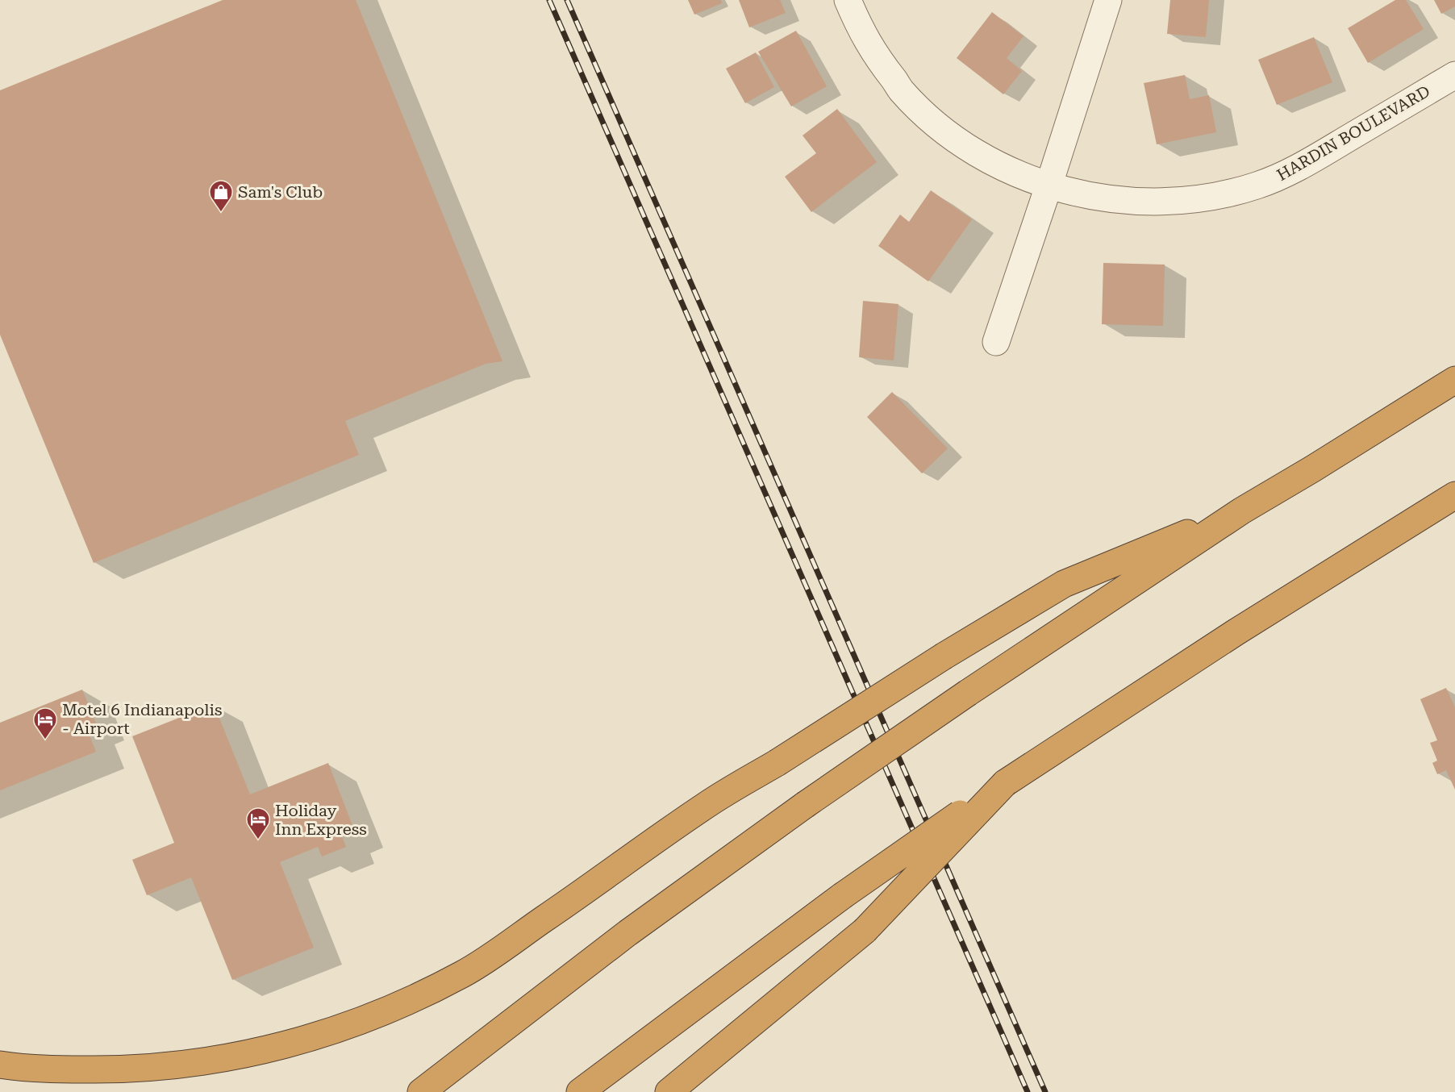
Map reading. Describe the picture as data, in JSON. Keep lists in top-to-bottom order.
{
  "streets": {
    "street": ["HARDIN BOULEVARD"]
  },
  "places": {
    "shop": ["Sam's Club"],
    "hotel": ["Motel 6 Indianapolis - Airport", "Holiday Inn Express"]
  }
}
